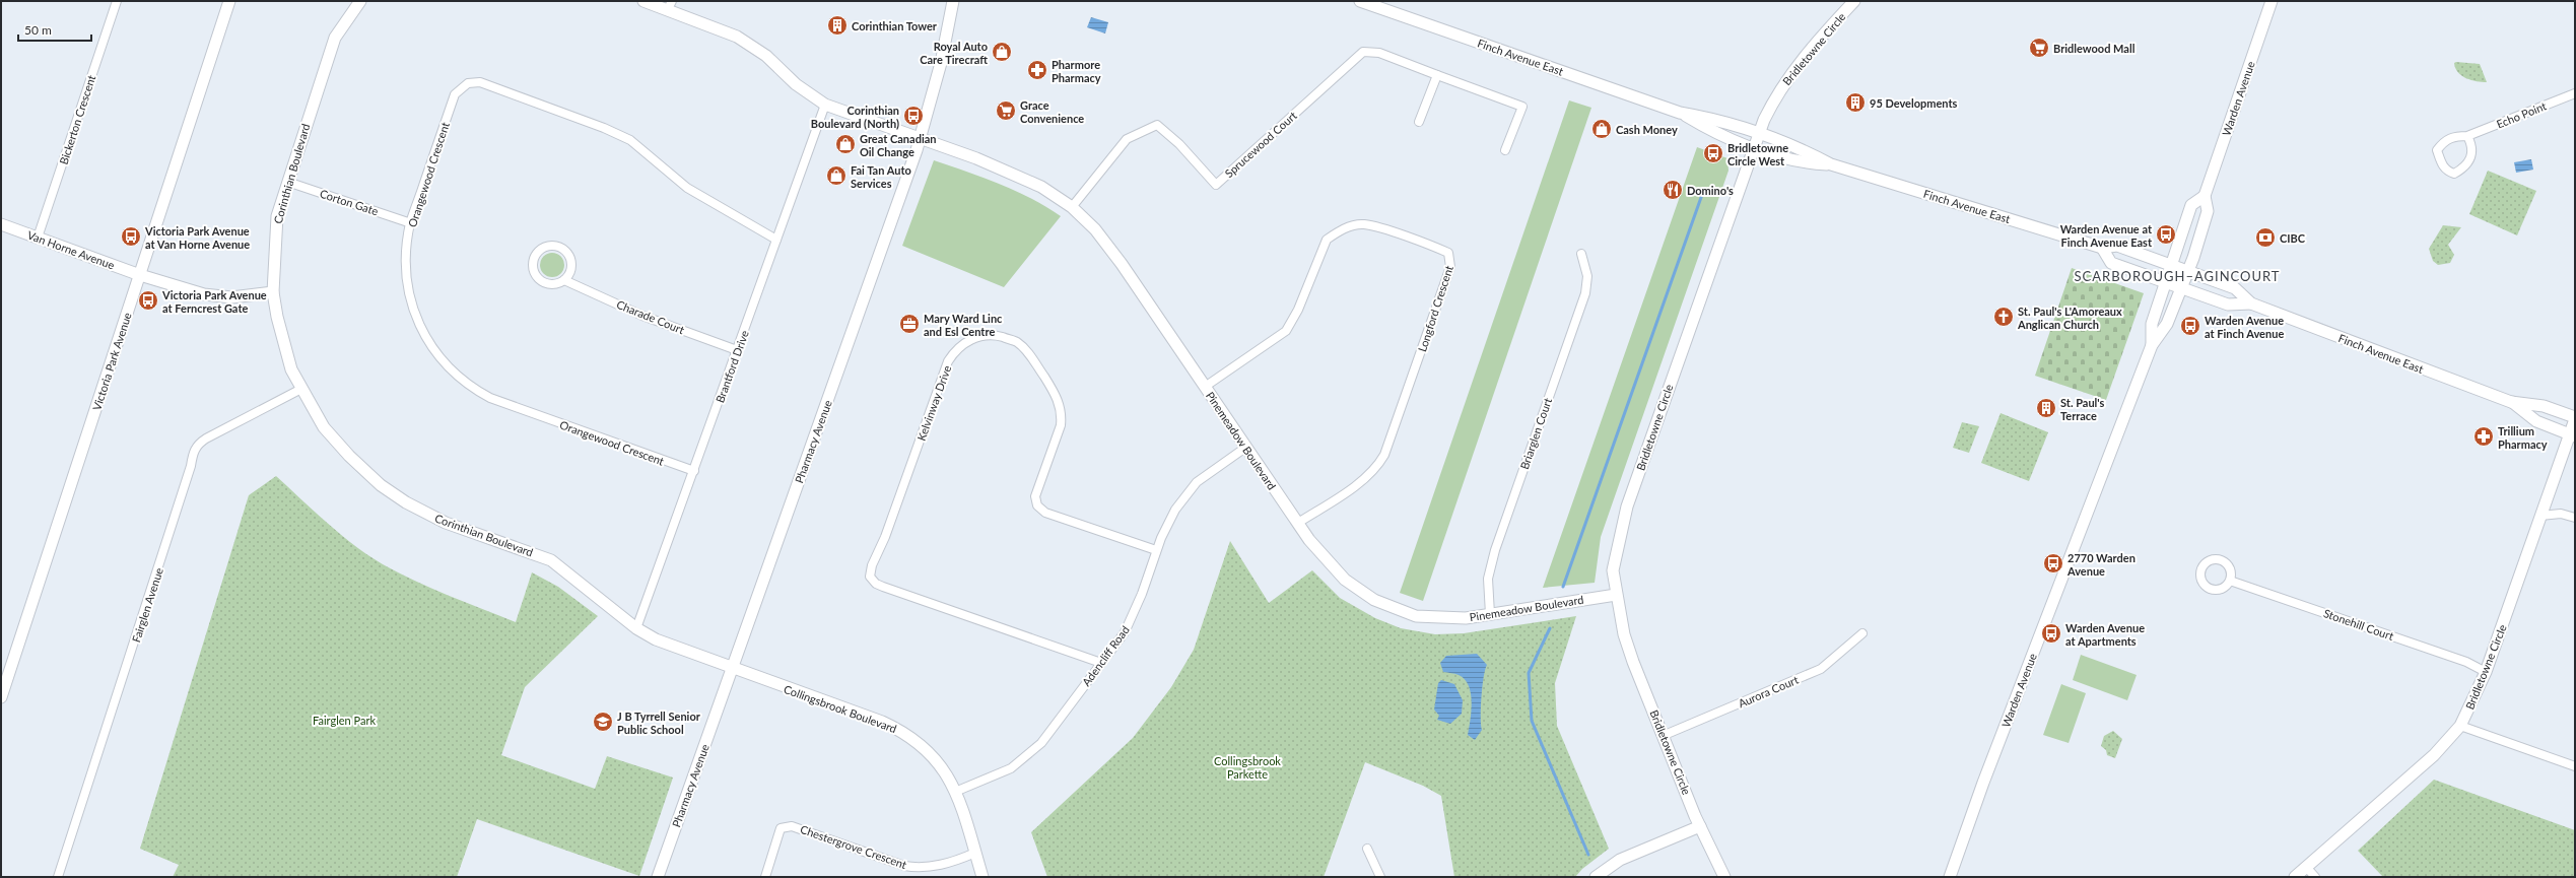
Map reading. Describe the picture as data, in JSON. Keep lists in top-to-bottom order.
{
  "streets": {
    "street": [
      "Bridletowne Circle",
      "Finch Avenue East",
      "Warden Avenue",
      "Echo Point",
      "Bickerton Crescent",
      "Sprucewood Court",
      "Corinthian Boulevard",
      "Orangewood Crescent",
      "Corton Gate",
      "Van Horne Avenue",
      "Longford Crescent",
      "Charade Court",
      "Victoria Park Avenue",
      "Brantford Drive",
      "Kelvinway Drive",
      "Briarglen Court",
      "Pinemeadow Boulevard",
      "Pharmacy Avenue",
      "Fairglen Avenue",
      "Stonehill Court",
      "Adencliff Road",
      "Aurora Court",
      "Collingsbrook Boulevard",
      "Chestergrove Crescent"
    ]
  },
  "crossings": [
    ["Bridletowne Circle", "Finch Avenue East"],
    ["Bridletowne Circle", "Pinemeadow Boulevard"],
    ["Bridletowne Circle", "Stonehill Court"],
    ["Bridletowne Circle", "Aurora Court"],
    ["Finch Avenue East", "Warden Avenue"],
    ["Bickerton Crescent", "Van Horne Avenue"],
    ["Sprucewood Court", "Pinemeadow Boulevard"],
    ["Corinthian Boulevard", "Corton Gate"],
    ["Corinthian Boulevard", "Van Horne Avenue"],
    ["Corinthian Boulevard", "Brantford Drive"],
    ["Corinthian Boulevard", "Pharmacy Avenue"],
    ["Corinthian Boulevard", "Fairglen Avenue"],
    ["Corinthian Boulevard", "Collingsbrook Boulevard"],
    ["Orangewood Crescent", "Corton Gate"],
    ["Orangewood Crescent", "Brantford Drive"],
    ["Van Horne Avenue", "Victoria Park Avenue"],
    ["Longford Crescent", "Pinemeadow Boulevard"],
    ["Charade Court", "Brantford Drive"],
    ["Kelvinway Drive", "Adencliff Road"],
    ["Briarglen Court", "Pinemeadow Boulevard"],
    ["Pinemeadow Boulevard", "Pharmacy Avenue"],
    ["Pinemeadow Boulevard", "Adencliff Road"],
    ["Pharmacy Avenue", "Collingsbrook Boulevard"],
    ["Adencliff Road", "Collingsbrook Boulevard"],
    ["Collingsbrook Boulevard", "Chestergrove Crescent"]
  ],
  "districts": ["SCARBOROUGH–AGINCOURT"],
  "parks": ["Fairglen Park", "Collingsbrook Parkette"],
  "places": {
    "building": ["Corinthian Tower", "95 Developments", "St. Paul's Terrace"],
    "supermarket": ["Bridlewood Mall", "Grace Convenience"],
    "shop": [
      "Royal Auto Care Tirecraft",
      "Cash Money",
      "Great Canadian Oil Change",
      "Fai Tan Auto Services"
    ],
    "pharmacy": ["Pharmore Pharmacy", "Trillium Pharmacy"],
    "bus stop": [
      "Corinthian Boulevard (North)",
      "Bridletowne Circle West",
      "Warden Avenue at Finch Avenue East",
      "Victoria Park Avenue at Van Horne Avenue",
      "Victoria Park Avenue at Ferncrest Gate",
      "Warden Avenue at Finch Avenue",
      "2770 Warden Avenue",
      "Warden Avenue at Apartments"
    ],
    "restaurant": ["Domino's"],
    "bank": ["CIBC"],
    "church": ["St. Paul's L'Amoreaux Anglican Church"],
    "office": ["Mary Ward Linc and Esl Centre"],
    "school or university": ["J B Tyrrell Senior Public School"]
  },
  "scale_bar": "50 m"
}
